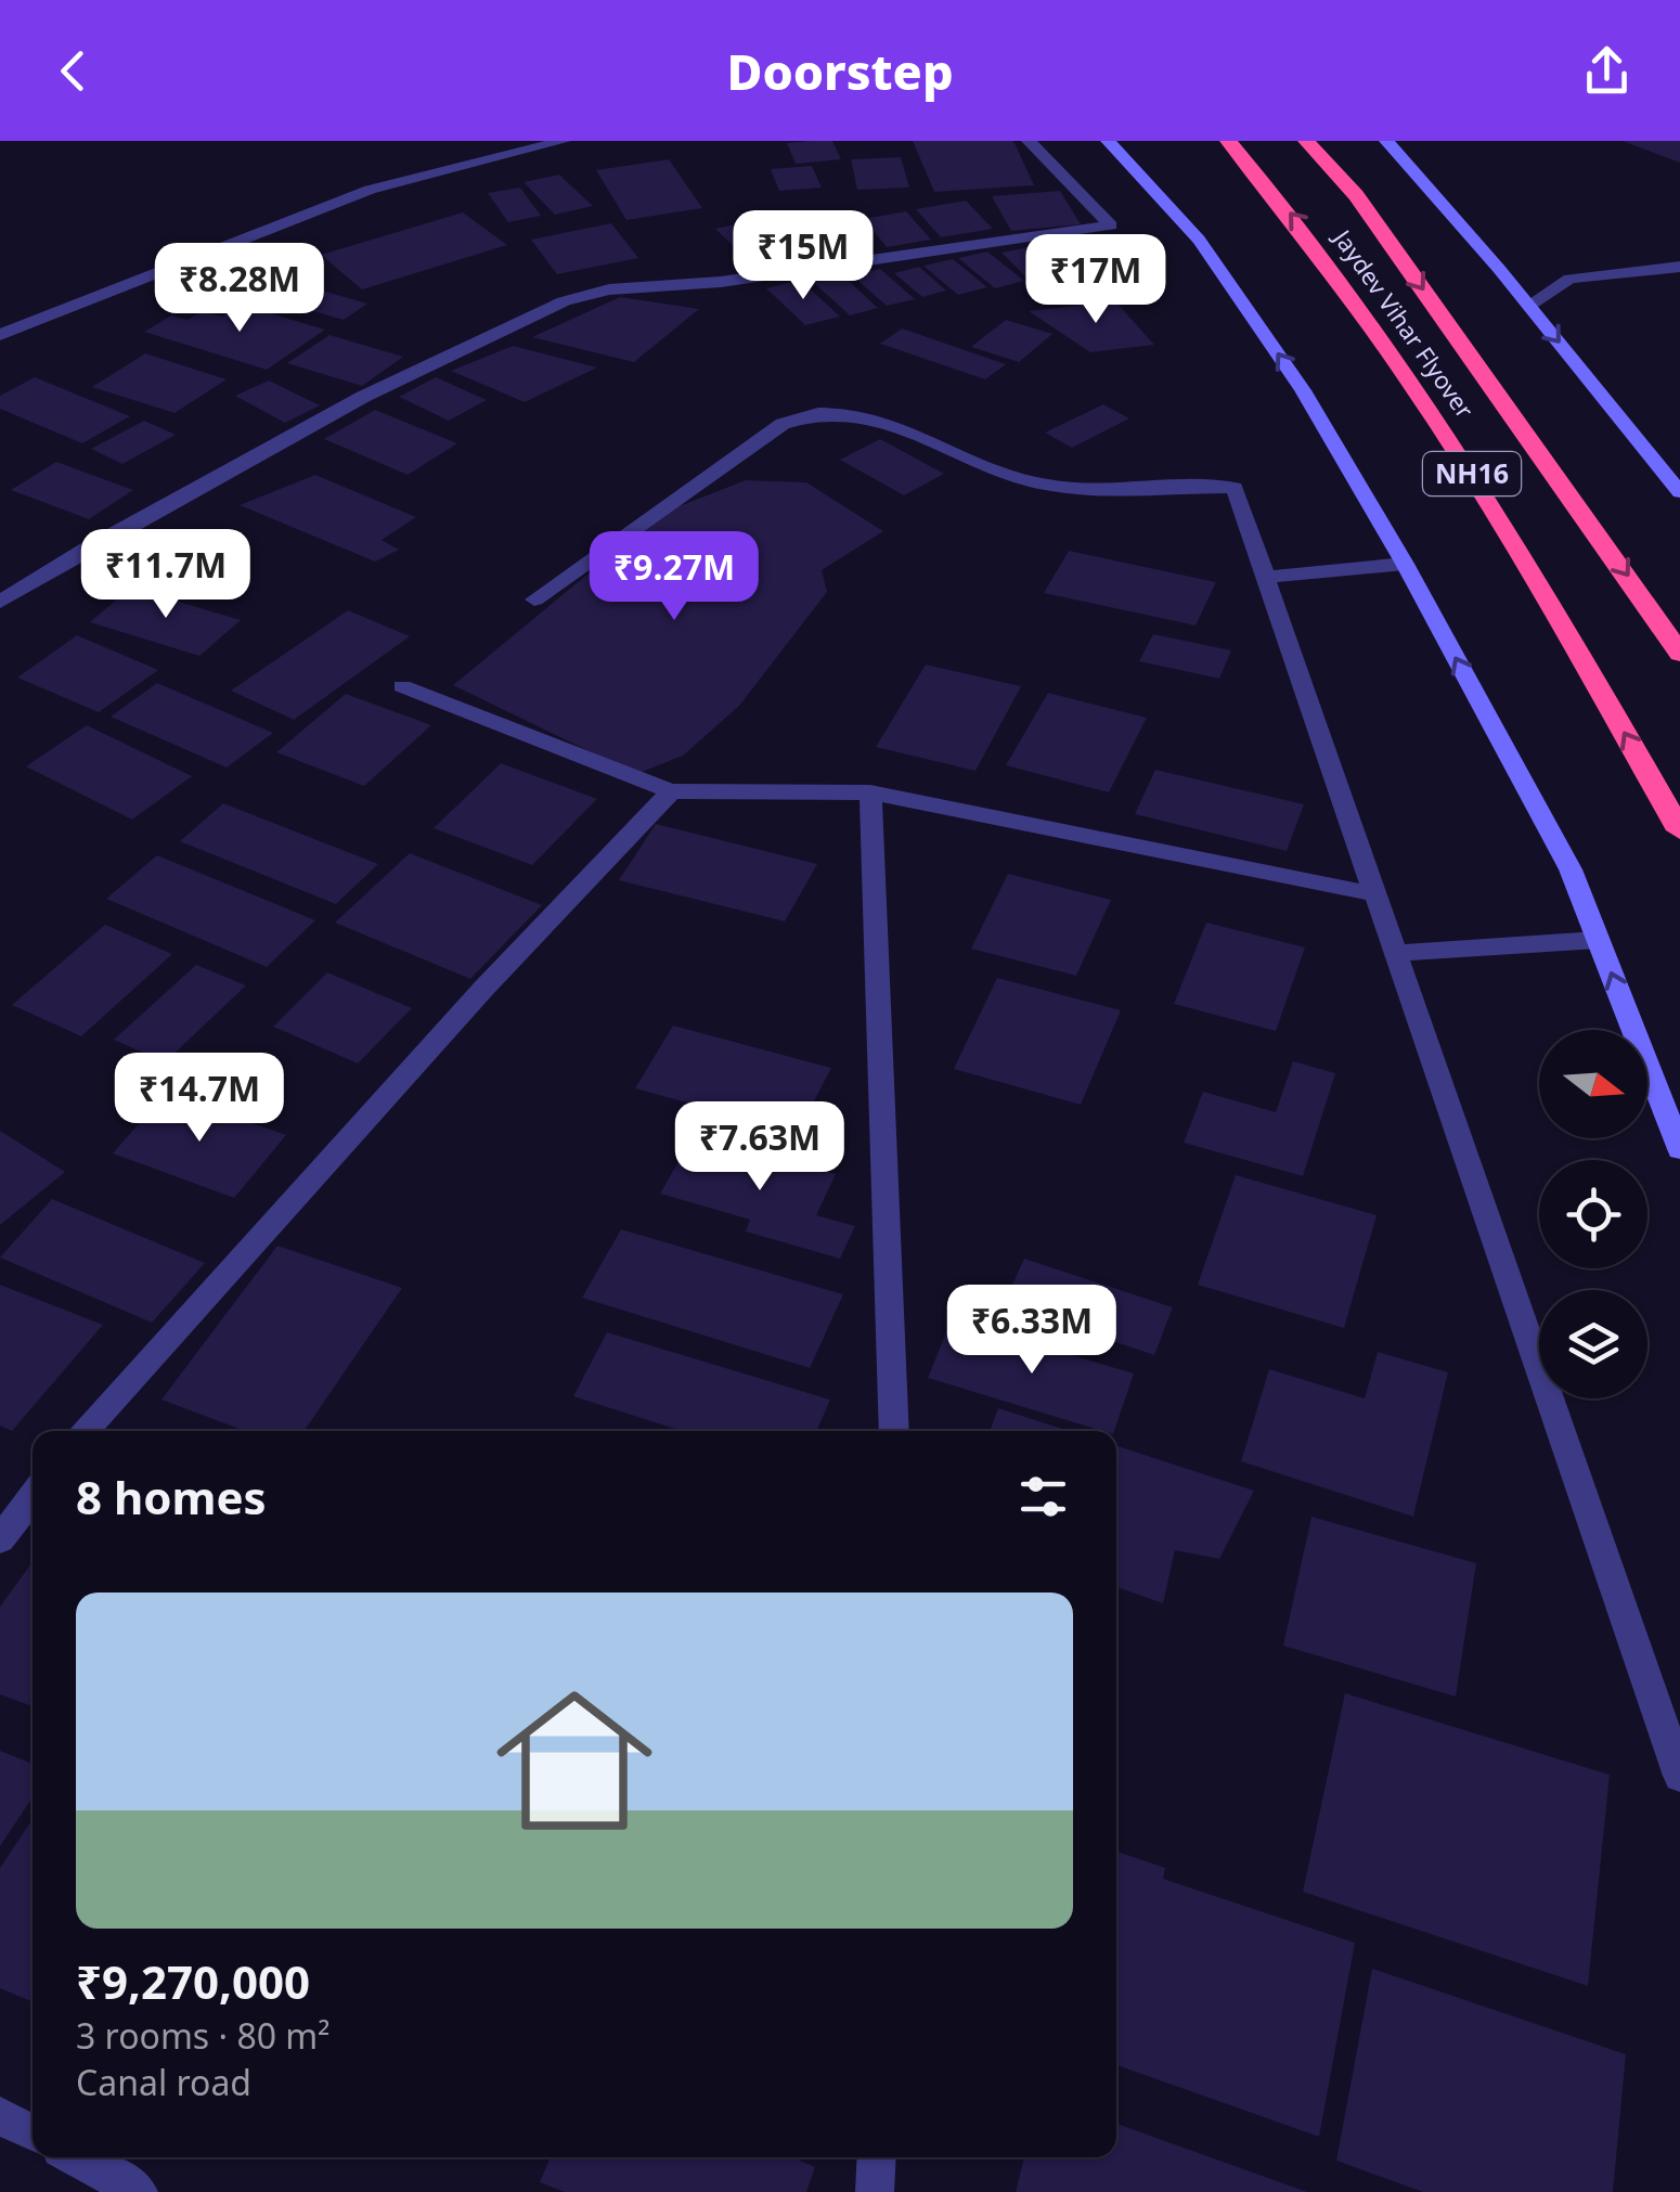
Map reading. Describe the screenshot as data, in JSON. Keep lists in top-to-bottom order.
{
  "streets": {
    "highway": ["Jaydev Vihar Flyover", "NH16"]
  },
  "north": "right",
  "page": {
    "header": "Doorstep",
    "price": [
      "₹15M",
      "₹17M",
      "₹8.28M",
      "₹11.7M",
      "₹9.27M",
      "₹14.7M",
      "₹7.63M",
      "₹6.33M"
    ],
    "heading": "8 homes",
    "list": [
      {
        "name": "₹9,270,000",
        "note": "3 rooms · 80 m² · Canal road"
      }
    ]
  }
}
